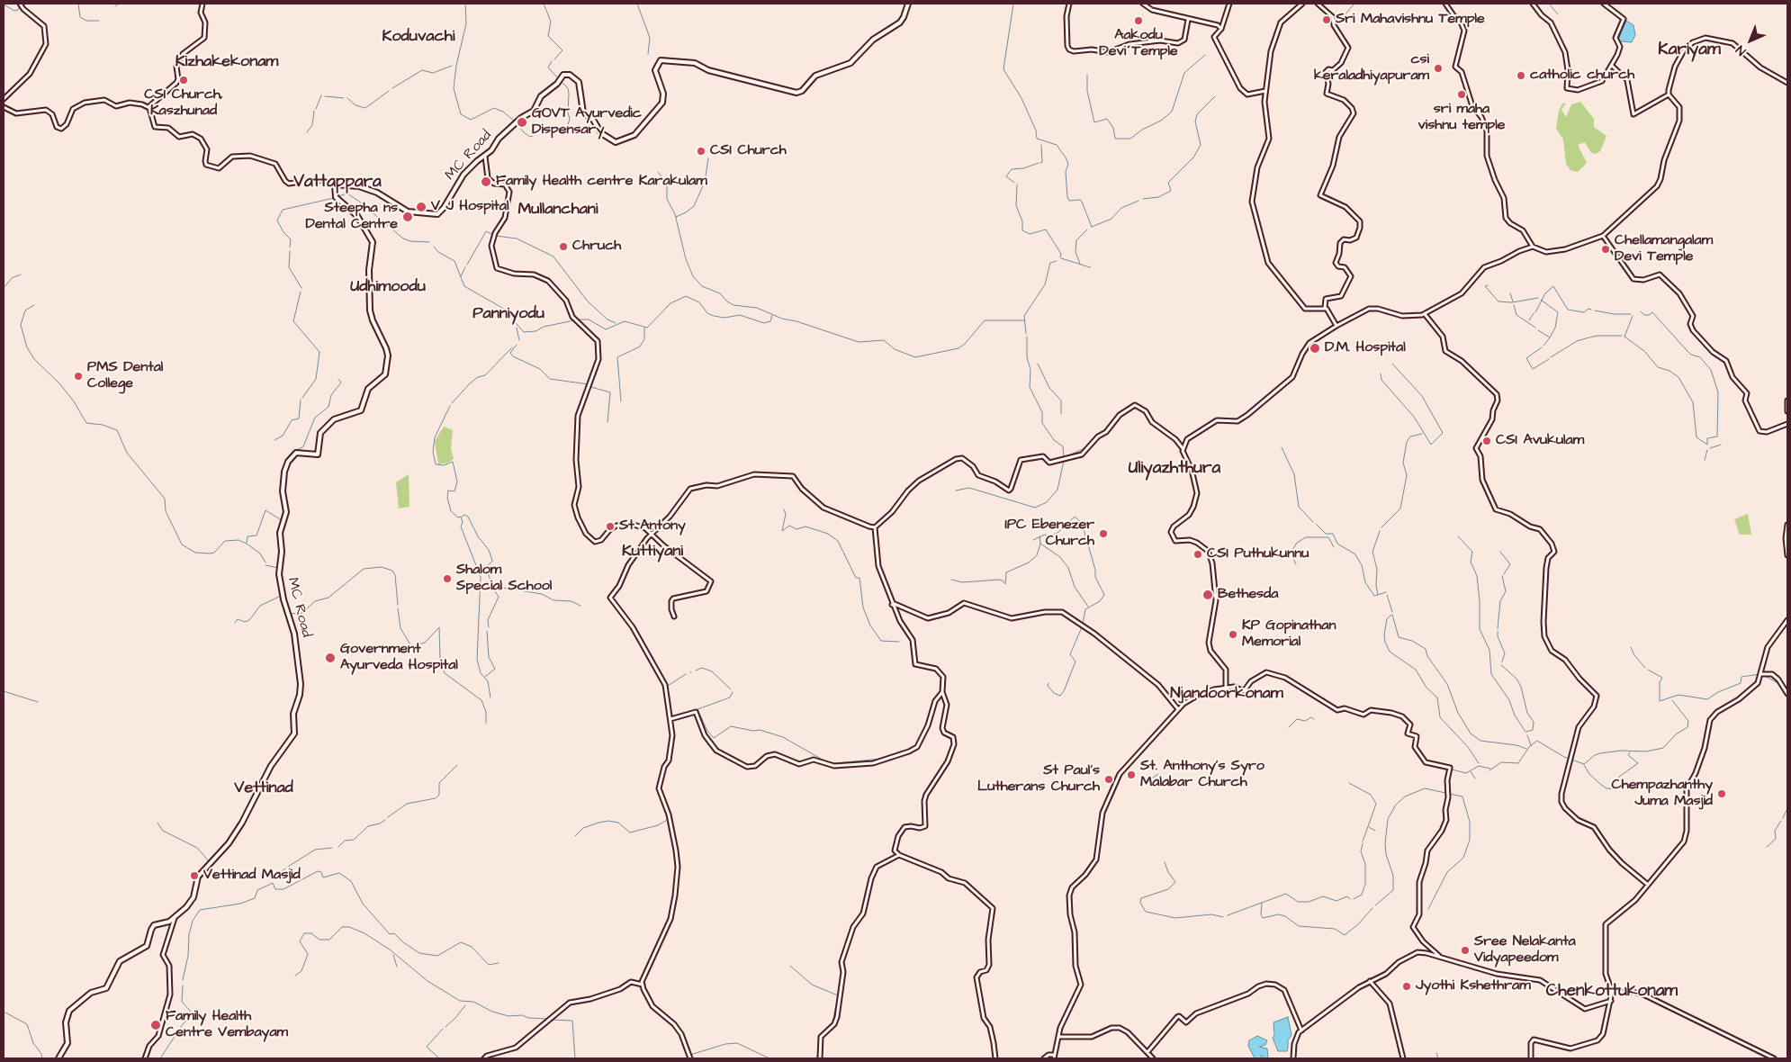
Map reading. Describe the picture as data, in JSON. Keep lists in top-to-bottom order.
{
  "streets": {
    "main road": ["MC Road"]
  },
  "districts": [
    "Koduvachi",
    "Kariyam",
    "Kizhakekonam",
    "Vattappara",
    "Mullanchani",
    "Udhimoodu",
    "Panniyodu",
    "Uliyazhthura",
    "Kuttiyani",
    "Njandoorkonam",
    "Vettinad",
    "Chenkottukonam"
  ],
  "places": [
    "Sri Mahavishnu Temple",
    "Aakodu Devi Temple",
    "csi keraladhiyapuram",
    "catholic church",
    "CSI Church, Kaszhunad",
    "sri maha vishnu temple",
    "GOVT Ayurvedic Dispensary",
    "CSI Church",
    "Family Health centre Karakulam",
    "V J Hospital",
    "Steepha ns Dental Centre",
    "Chruch",
    "Chellamangalam Devi Temple",
    "D.M. Hospital",
    "PMS Dental College",
    "CSI Avukulam",
    "St Antony",
    "IPC Ebenezer Church",
    "CSI Puthukunnu",
    "Shalom Special School",
    "Bethesda",
    "KP Gopinathan Memorial",
    "Government Ayurveda Hospital",
    "St. Anthony's Syro Malabar Church",
    "St Paul's Lutherans Church",
    "Chempazhanthy Juma Masjid",
    "Vettinad Masjid",
    "Sree Nelakanta Vidyapeedom",
    "Jyothi Kshethram",
    "Family Health Centre Vembayam"
  ],
  "north": "bottom left"
}
